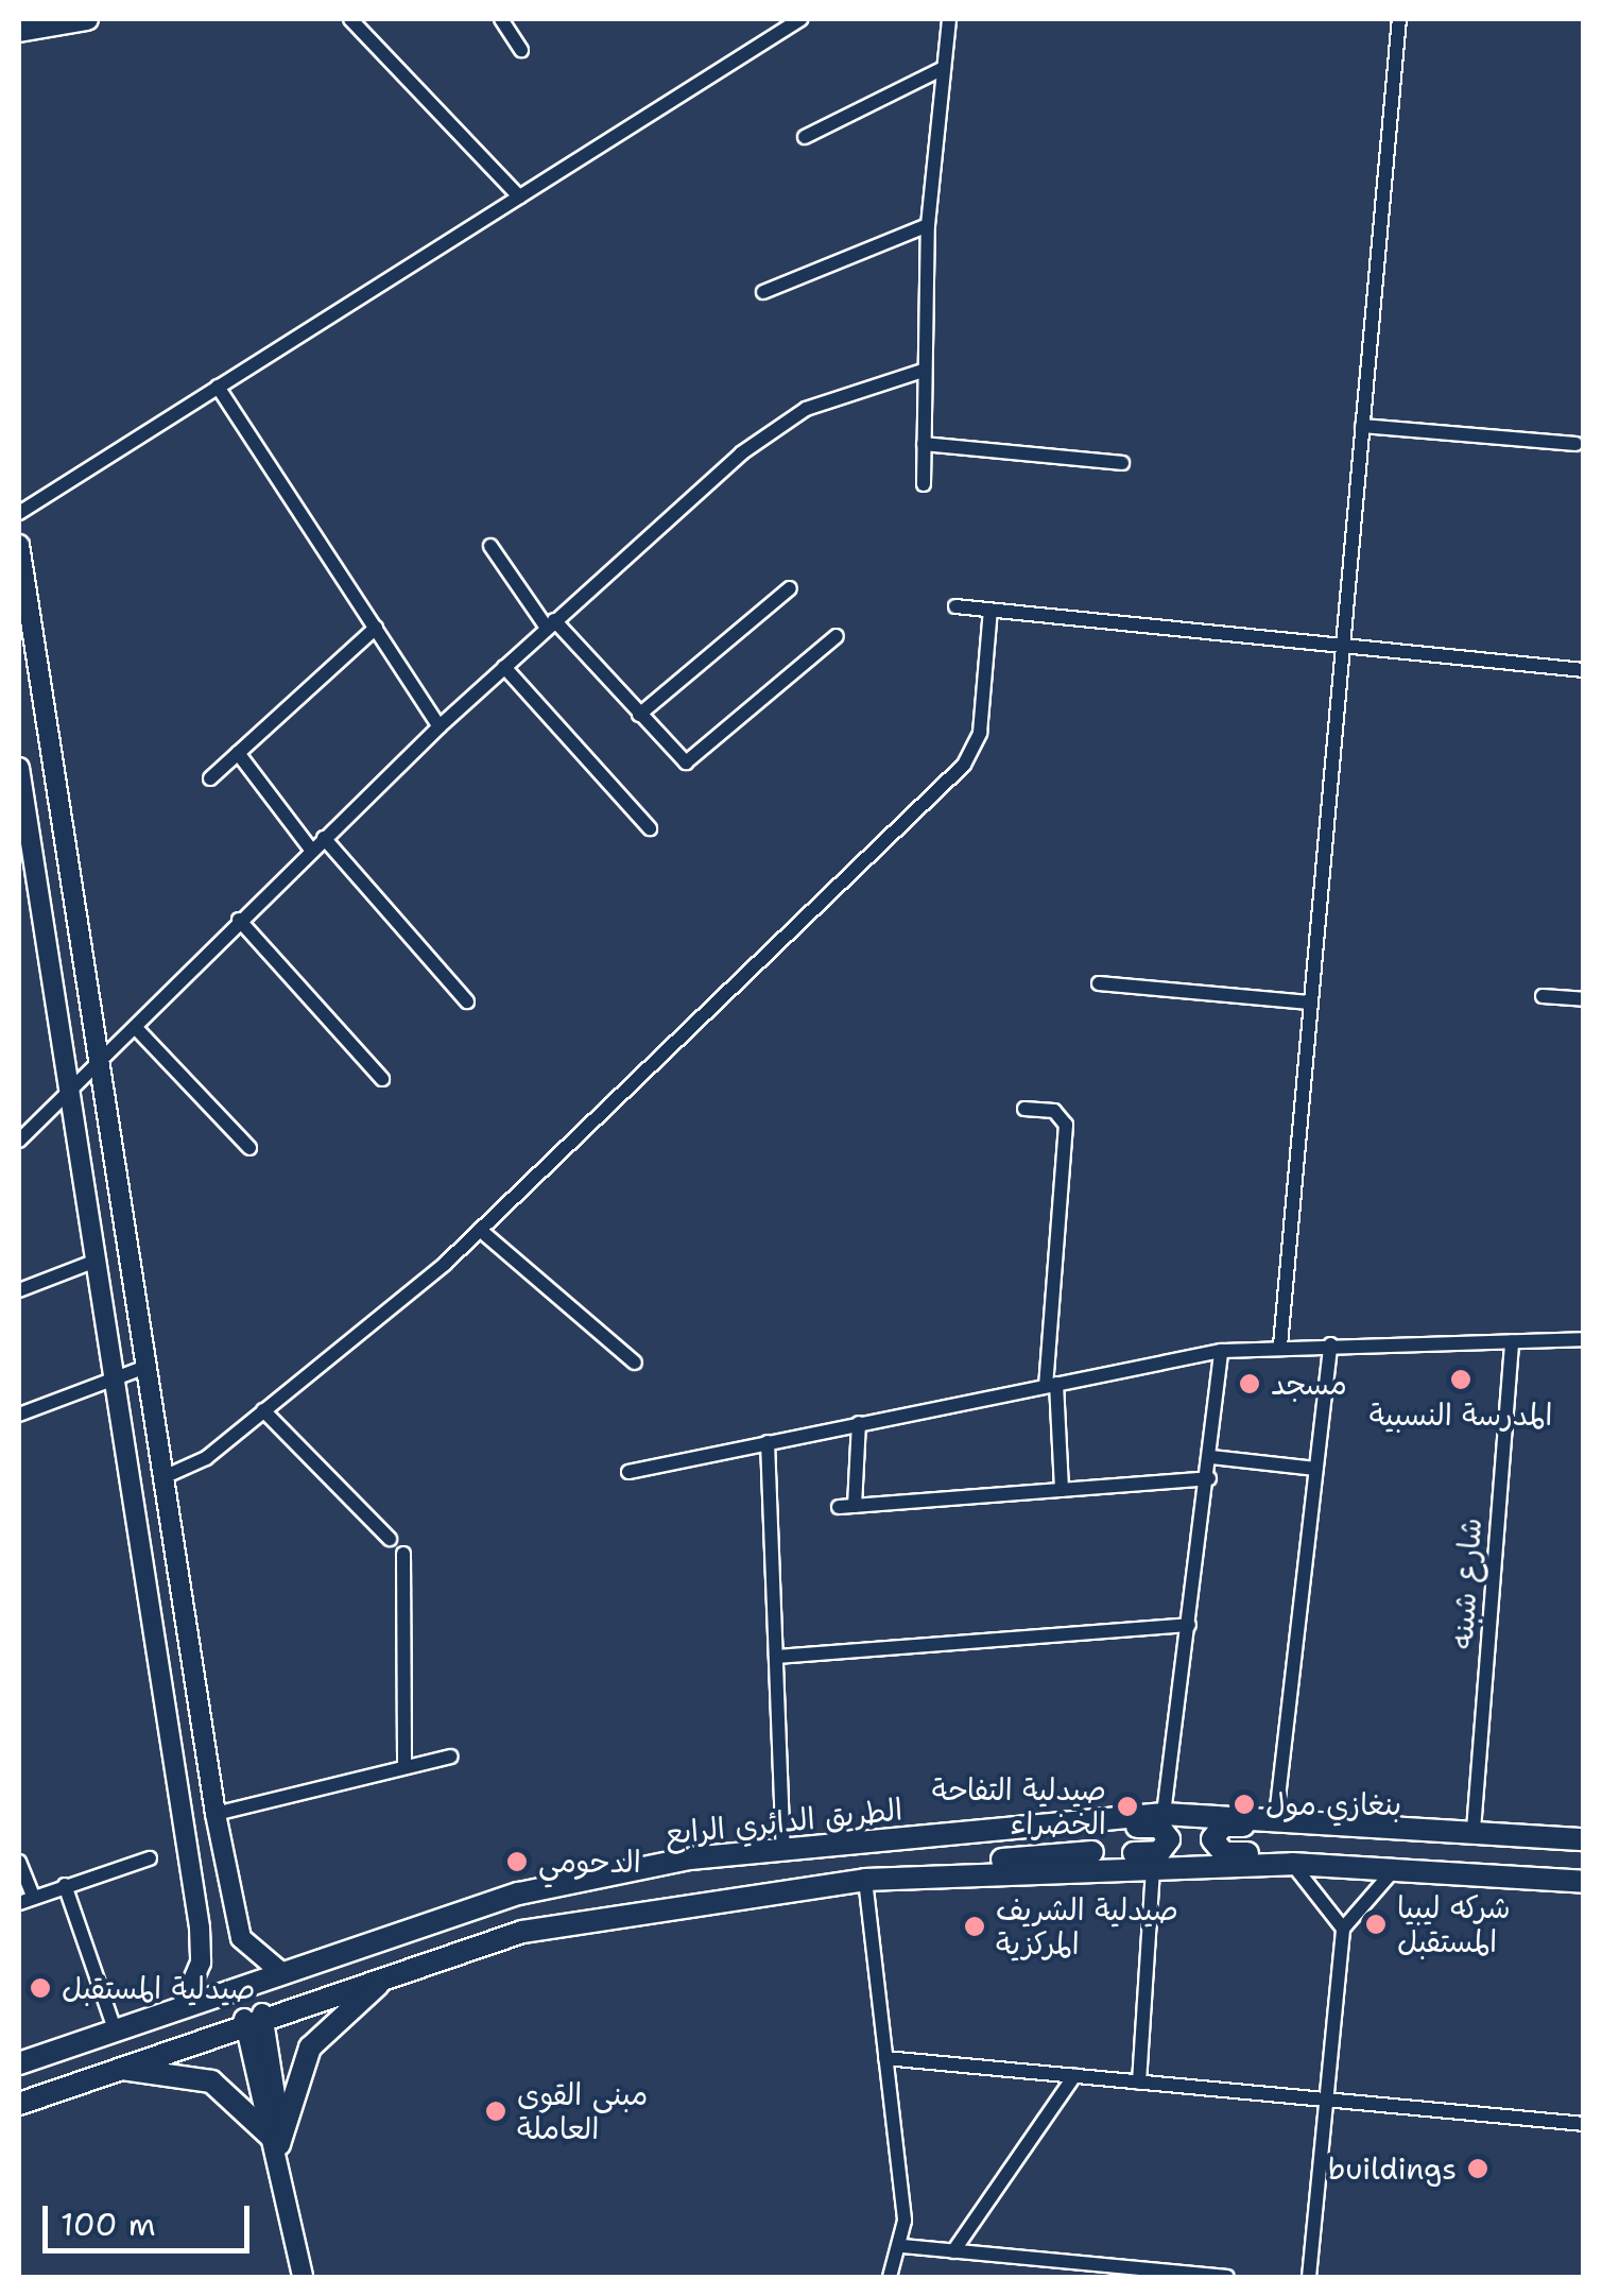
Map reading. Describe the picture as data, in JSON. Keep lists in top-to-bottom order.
{
  "streets": {
    "main road": ["الطريق الدائري الرابع"],
    "street": ["شارع شبنه"]
  },
  "crossings": [
    ["شارع شبنه", "الطريق الدائري الرابع"]
  ],
  "places": [
    "المدرسة النسبية",
    "مسجد",
    "بنغازي مول",
    "صيدلية التفاحة الخضراء",
    "الدحومي",
    "شركه ليبيا المستقبل",
    "صيدلية الشريف المركزية",
    "صيدلية المستقبل",
    "مبنى القوى العاملة",
    "buildings"
  ],
  "scale_bar": "100 m"
}
